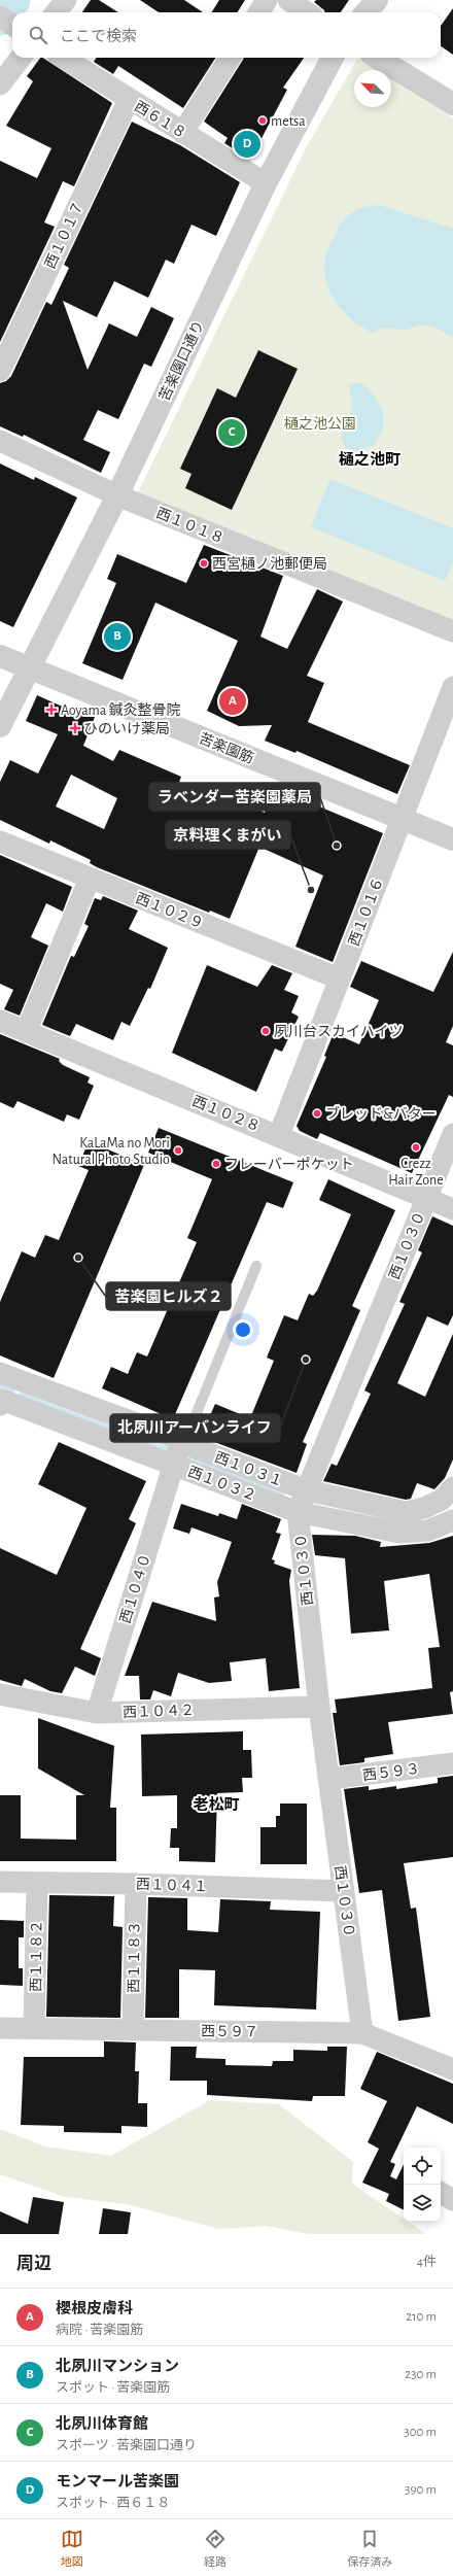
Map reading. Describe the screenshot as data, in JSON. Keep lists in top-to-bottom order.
{
  "streets": {
    "street": [
      "西６１８",
      "西１０１７",
      "苦楽園口通り",
      "西１０１８",
      "苦楽園筋",
      "西１０２９",
      "西１０１６",
      "西１０２８",
      "西１０３０",
      "西１０３１",
      "西１０３２",
      "西１０４０",
      "西１０４２",
      "西５９３",
      "西１０４１",
      "西１１８２",
      "西１１８３",
      "西５９７"
    ]
  },
  "crossings": [
    ["西６１８", "西１０１７"],
    ["西６１８", "苦楽園口通り"],
    ["苦楽園口通り", "西１０１８"],
    ["苦楽園口通り", "苦楽園筋"],
    ["苦楽園筋", "西１０１６"],
    ["西１０２９", "西１０１６"],
    ["西１０１６", "西１０２８"],
    ["西１０２８", "西１０３０"],
    ["西１０３０", "西１０３１"],
    ["西１０３０", "西１０３２"],
    ["西１０３０", "西１０４２"],
    ["西１０３０", "西５９３"],
    ["西１０３０", "西１０４１"],
    ["西１０３０", "西５９７"],
    ["西１０３１", "西１０４０"],
    ["西１０３２", "西１０４０"],
    ["西１０４０", "西１０４２"],
    ["西１０４１", "西１１８２"],
    ["西１０４１", "西１１８３"],
    ["西１１８２", "西５９７"],
    ["西１１８３", "西５９７"]
  ],
  "districts": ["樋之池町", "老松町"],
  "parks": ["樋之池公園"],
  "places": {
    "other": [
      "metsa",
      "西宮樋ノ池郵便局",
      "ラベンダー苦楽園薬局",
      "京料理くまがい",
      "夙川台スカイハイツ",
      "ブレッド&バター",
      "Crezz Hair Zone",
      "KaLaMa no Mori Natural Photo Studio",
      "フレーバーポケット",
      "苦楽園ヒルズ２",
      "北夙川アーバンライフ"
    ],
    "health": ["Aoyama 鍼灸整骨院", "ひのいけ薬局"]
  },
  "north": "top left",
  "page": {
    "search": "ここで検索",
    "pins": [
      "D",
      "C",
      "B",
      "A"
    ],
    "heading": ["周辺", "4件"],
    "list": [
      {
        "mark": "A",
        "name": "櫻根皮膚科",
        "note": "病院 · 苦楽園筋",
        "value": "210 m"
      },
      {
        "mark": "B",
        "name": "北夙川マンション",
        "note": "スポット · 苦楽園筋",
        "value": "230 m"
      },
      {
        "mark": "C",
        "name": "北夙川体育館",
        "note": "スポーツ · 苦楽園口通り",
        "value": "300 m"
      },
      {
        "mark": "D",
        "name": "モンマール苦楽園",
        "note": "スポット · 西６１８",
        "value": "390 m"
      }
    ],
    "nav": ["地図", "経路", "保存済み"]
  }
}
